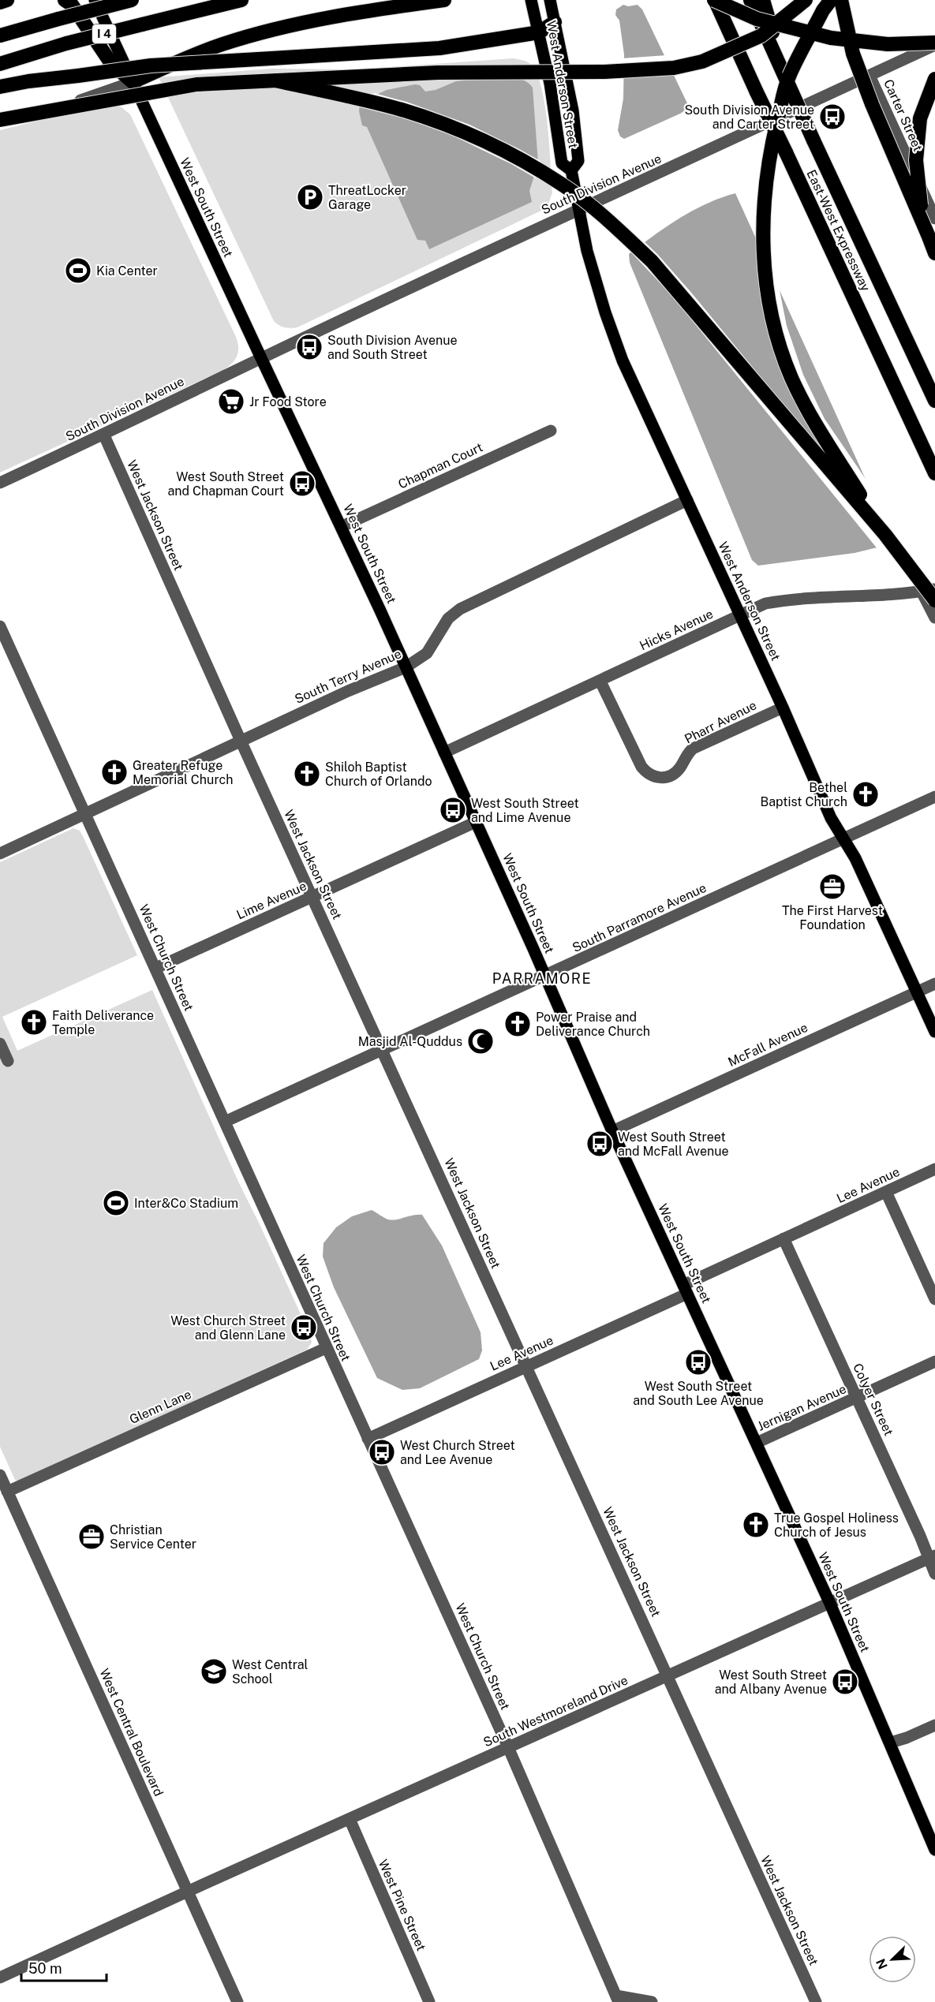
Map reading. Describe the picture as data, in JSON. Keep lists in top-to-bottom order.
{
  "streets": {
    "highway": ["I 4", "East-West Expressway"],
    "main road": ["West Anderson Street", "West South Street"],
    "street": [
      "Carter Street",
      "South Division Avenue",
      "Chapman Court",
      "West Jackson Street",
      "Hicks Avenue",
      "South Terry Avenue",
      "Pharr Avenue",
      "Lime Avenue",
      "South Parramore Avenue",
      "West Church Street",
      "McFall Avenue",
      "Lee Avenue",
      "Colyer Street",
      "Glenn Lane",
      "Jernigan Avenue",
      "South Westmoreland Drive",
      "West Central Boulevard",
      "West Pine Street"
    ]
  },
  "crossings": [
    ["West Anderson Street", "South Division Avenue"],
    ["West Anderson Street", "Hicks Avenue"],
    ["West Anderson Street", "South Terry Avenue"],
    ["West Anderson Street", "Pharr Avenue"],
    ["West Anderson Street", "South Parramore Avenue"],
    ["West Anderson Street", "McFall Avenue"],
    ["Carter Street", "South Division Avenue"],
    ["South Division Avenue", "West South Street"],
    ["South Division Avenue", "West Jackson Street"],
    ["West South Street", "Chapman Court"],
    ["West South Street", "Hicks Avenue"],
    ["West South Street", "South Terry Avenue"],
    ["West South Street", "Lime Avenue"],
    ["West South Street", "South Parramore Avenue"],
    ["West South Street", "McFall Avenue"],
    ["West South Street", "Lee Avenue"],
    ["West South Street", "Jernigan Avenue"],
    ["West South Street", "South Westmoreland Drive"],
    ["West Jackson Street", "South Terry Avenue"],
    ["West Jackson Street", "Lime Avenue"],
    ["West Jackson Street", "South Parramore Avenue"],
    ["West Jackson Street", "Lee Avenue"],
    ["West Jackson Street", "South Westmoreland Drive"],
    ["Hicks Avenue", "Pharr Avenue"],
    ["South Terry Avenue", "West Church Street"],
    ["Lime Avenue", "West Church Street"],
    ["South Parramore Avenue", "West Church Street"],
    ["West Church Street", "Lee Avenue"],
    ["West Church Street", "Glenn Lane"],
    ["West Church Street", "South Westmoreland Drive"],
    ["Lee Avenue", "Colyer Street"],
    ["Colyer Street", "Jernigan Avenue"],
    ["Colyer Street", "South Westmoreland Drive"],
    ["Glenn Lane", "West Central Boulevard"],
    ["South Westmoreland Drive", "West Central Boulevard"],
    ["South Westmoreland Drive", "West Pine Street"]
  ],
  "districts": ["PARRAMORE"],
  "places": {
    "bus stop": [
      "South Division Avenue and Carter Street",
      "South Division Avenue and South Street",
      "West South Street and Chapman Court",
      "West South Street and Lime Avenue",
      "West South Street and McFall Avenue",
      "West Church Street and Glenn Lane",
      "West South Street and South Lee Avenue",
      "West Church Street and Lee Avenue",
      "West South Street and Albany Avenue"
    ],
    "parking": ["ThreatLocker Garage"],
    "sports": ["Kia Center", "Inter&Co Stadium"],
    "supermarket": ["Jr Food Store"],
    "church": [
      "Greater Refuge Memorial Church",
      "Shiloh Baptist Church of Orlando",
      "Bethel Baptist Church",
      "Faith Deliverance Temple",
      "Power Praise and Deliverance Church",
      "True Gospel Holiness Church of Jesus"
    ],
    "office": ["The First Harvest Foundation", "Christian Service Center"],
    "mosque": ["Masjid Al-Quddus"],
    "school or university": ["West Central School"]
  },
  "scale_bar": "50 m",
  "north": "bottom left"
}
